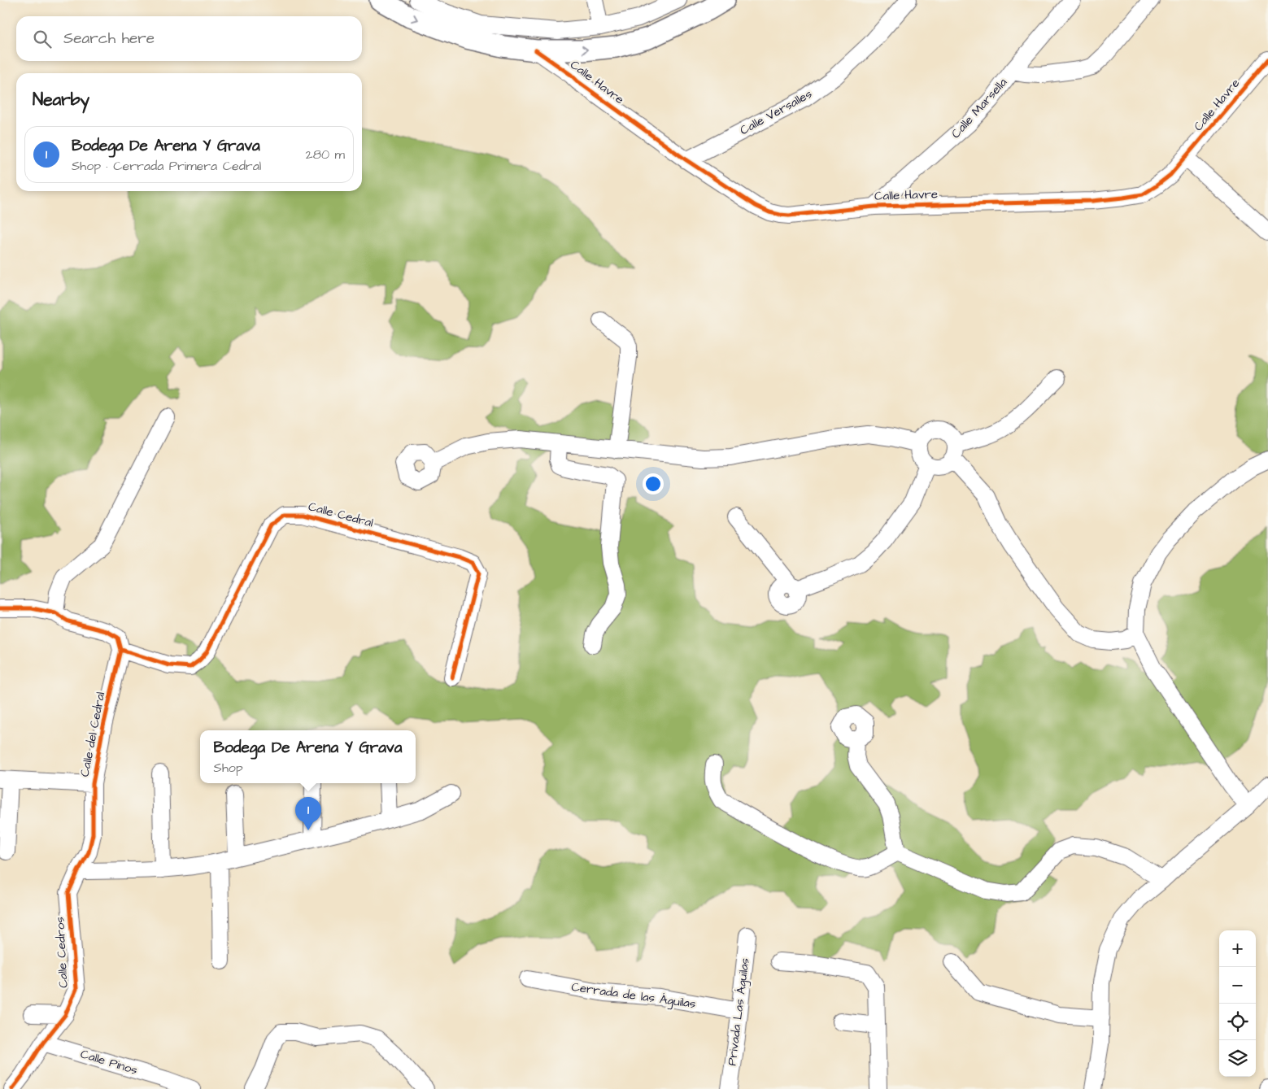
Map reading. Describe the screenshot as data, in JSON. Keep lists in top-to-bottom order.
{
  "streets": {
    "street": [
      "Calle Havre",
      "Calle Marsella",
      "Calle Versalles",
      "Calle Cedral",
      "Calle del Cedral",
      "Calle Cedros",
      "Cerrada de las Águilas",
      "Privada Las Águilas",
      "Calle Pinos"
    ]
  },
  "crossings": [
    ["Calle Havre", "Calle Marsella"],
    ["Calle Havre", "Calle Versalles"],
    ["Calle Cedral", "Calle del Cedral"],
    ["Calle del Cedral", "Calle Cedros"],
    ["Calle Cedros", "Calle Pinos"],
    ["Cerrada de las Águilas", "Privada Las Águilas"]
  ],
  "page": {
    "search": "Search here",
    "heading": "Nearby",
    "list": [
      {
        "mark": "1",
        "name": "Bodega De Arena Y Grava",
        "note": "Shop · Cerrada Primera Cedral",
        "value": "280 m"
      }
    ],
    "popup": ["Bodega De Arena Y Grava", "Shop"],
    "pins": "1",
    "map_buttons": ["+", "−"]
  }
}
